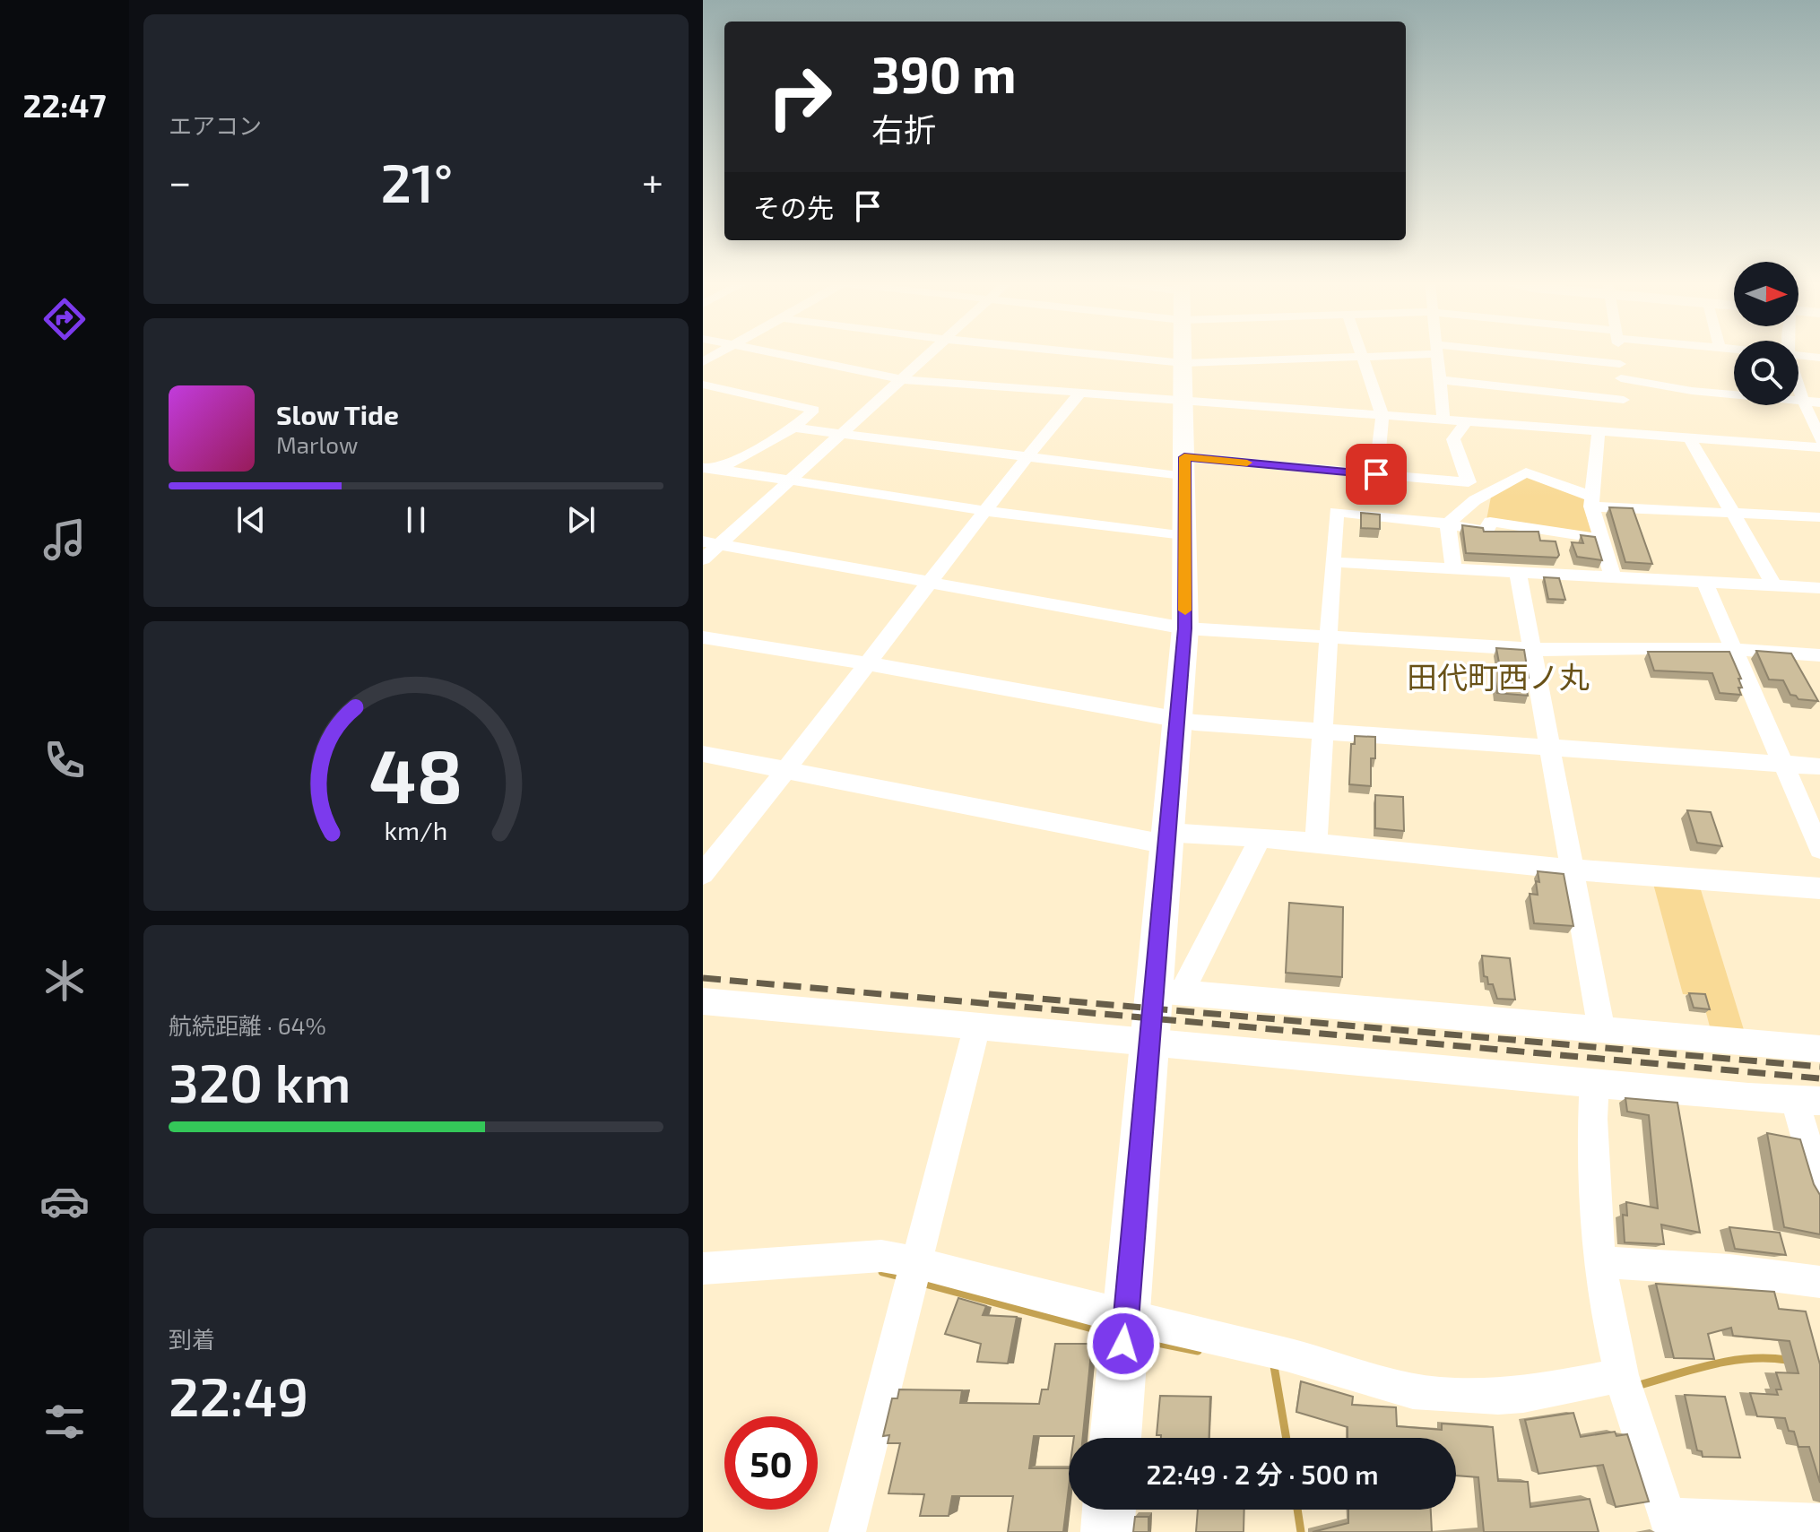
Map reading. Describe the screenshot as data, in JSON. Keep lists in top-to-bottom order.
{
  "districts": ["田代町西ノ丸"],
  "north": "right",
  "page": {
    "tabs": "22:47",
    "tile": [
      "エアコン",
      ["航続距離 · 64%", "320 km"],
      ["到着", "22:49"]
    ],
    "turn": ["390 m", "右折"],
    "heat": ["−", "21°", "+"],
    "then": "その先",
    "song": ["Slow Tide", "Marlow"],
    "limit": "50",
    "trip": "22:49 · 2 分 · 500 m",
    "gauge": ["48", "km/h"]
  }
}
